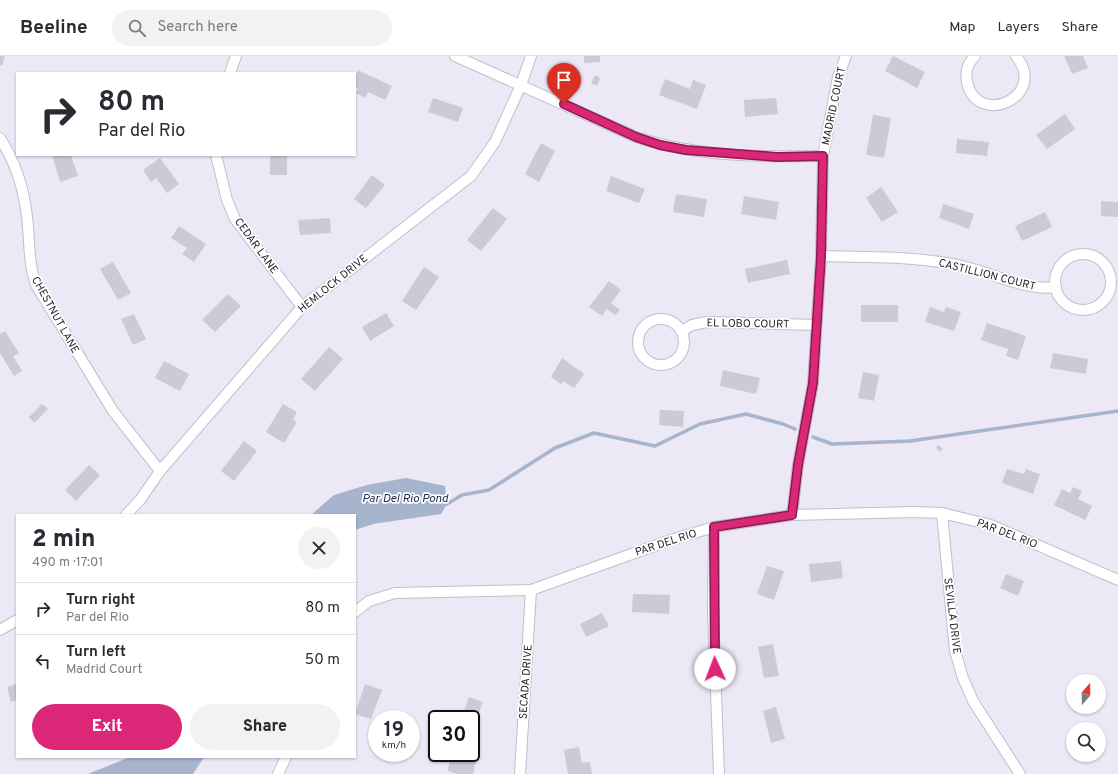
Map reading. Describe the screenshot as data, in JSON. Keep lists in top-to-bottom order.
{
  "streets": {
    "street": [
      "MADRID COURT",
      "CEDAR LANE",
      "CASTILLION COURT",
      "HEMLOCK DRIVE",
      "CHESTNUT LANE",
      "EL LOBO COURT",
      "PAR DEL RIO",
      "SEVILLA DRIVE",
      "SECADA DRIVE"
    ]
  },
  "crossings": [
    ["MADRID COURT", "CASTILLION COURT"],
    ["MADRID COURT", "EL LOBO COURT"],
    ["MADRID COURT", "PAR DEL RIO"],
    ["CEDAR LANE", "HEMLOCK DRIVE"],
    ["HEMLOCK DRIVE", "CHESTNUT LANE"],
    ["PAR DEL RIO", "SEVILLA DRIVE"],
    ["PAR DEL RIO", "SECADA DRIVE"]
  ],
  "water": ["Par Del Rio Pond"],
  "north": "top",
  "page": {
    "header": "Beeline",
    "search": "Search here",
    "nav": ["Map", "Layers", "Share"],
    "turn": ["80 m", "Par del Rio"],
    "heading": ["2 min", "490 m · 17:01"],
    "list": [
      {
        "name": "Turn right",
        "note": "Par del Rio",
        "value": "80 m"
      },
      {
        "name": "Turn left",
        "note": "Madrid Court",
        "value": "50 m"
      }
    ],
    "buttons": ["Exit", "Share"],
    "speed": "19 km/h",
    "limit": "30"
  }
}
